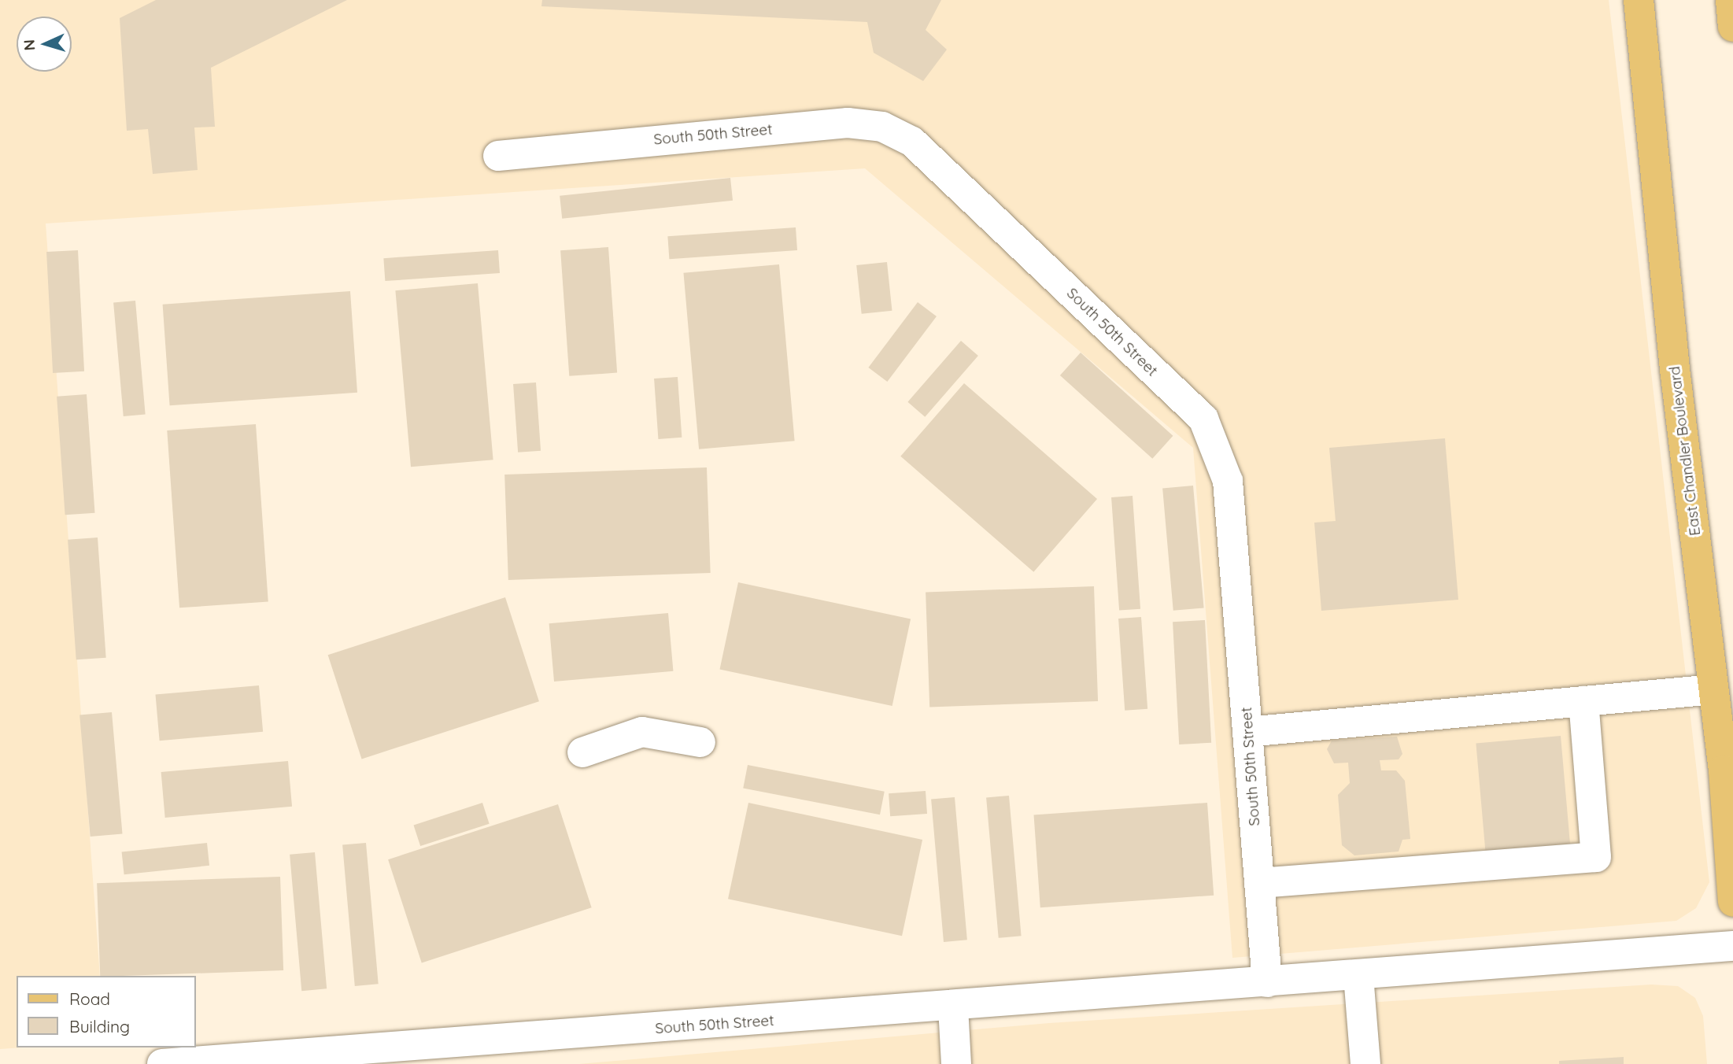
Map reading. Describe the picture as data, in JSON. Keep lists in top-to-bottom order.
{
  "streets": {
    "main road": ["East Chandler Boulevard"],
    "street": ["South 50th Street"]
  },
  "legend": ["Road", "Building"],
  "north": "left"
}
